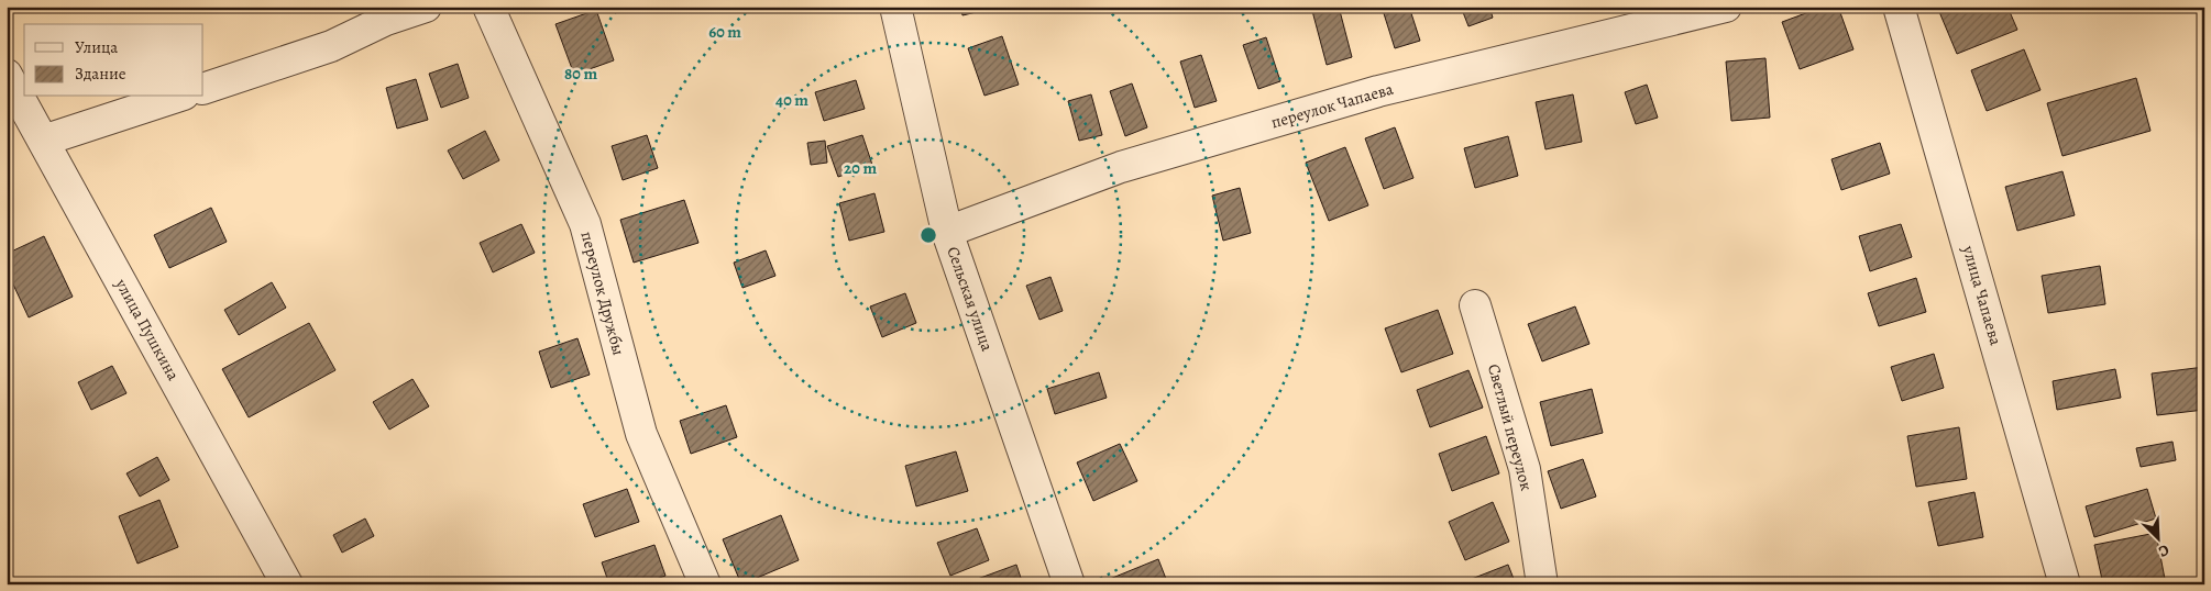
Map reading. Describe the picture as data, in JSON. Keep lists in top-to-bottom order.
{
  "streets": {
    "street": [
      "переулок Чапаева",
      "переулок Дружбы",
      "улица Чапаева",
      "Сельская улица",
      "улица Пушкина",
      "Светлый переулок"
    ]
  },
  "crossings": [
    ["переулок Чапаева", "Сельская улица"]
  ],
  "legend": ["Улица", "Здание"],
  "north": "bottom right",
  "rings": [
    "60 m",
    "80 m",
    "40 m",
    "20 m"
  ]
}
